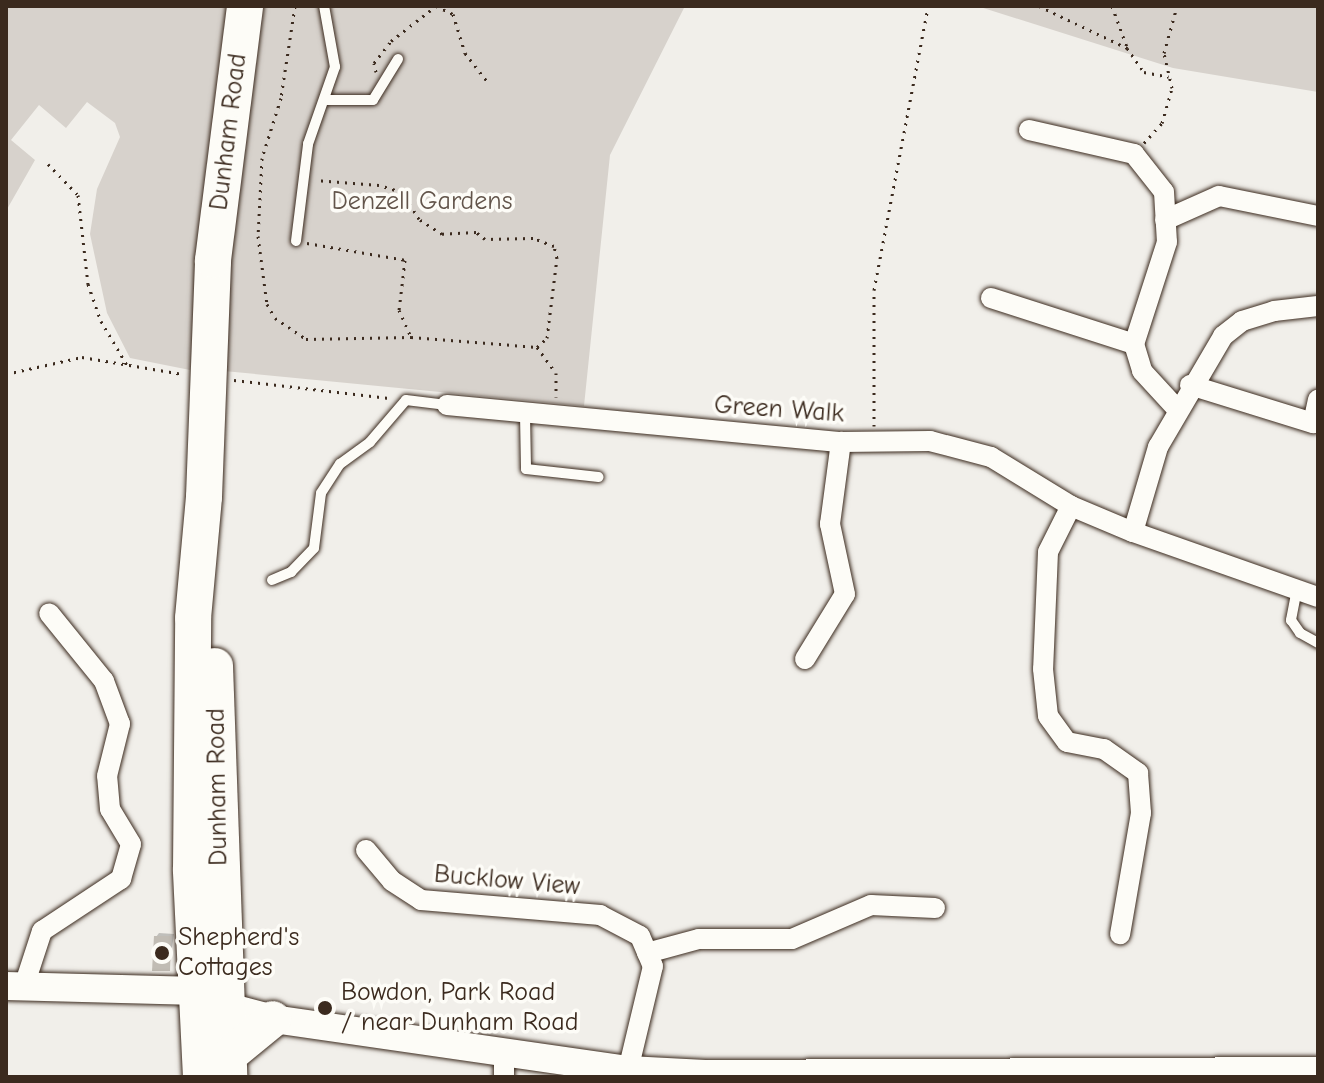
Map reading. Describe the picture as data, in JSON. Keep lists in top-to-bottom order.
{
  "streets": {
    "highway": ["Dunham Road"],
    "street": ["Green Walk", "Bucklow View"]
  },
  "parks": ["Denzell Gardens"],
  "places": ["Shepherd's Cottages", "Bowdon, Park Road / near Dunham Road"]
}
